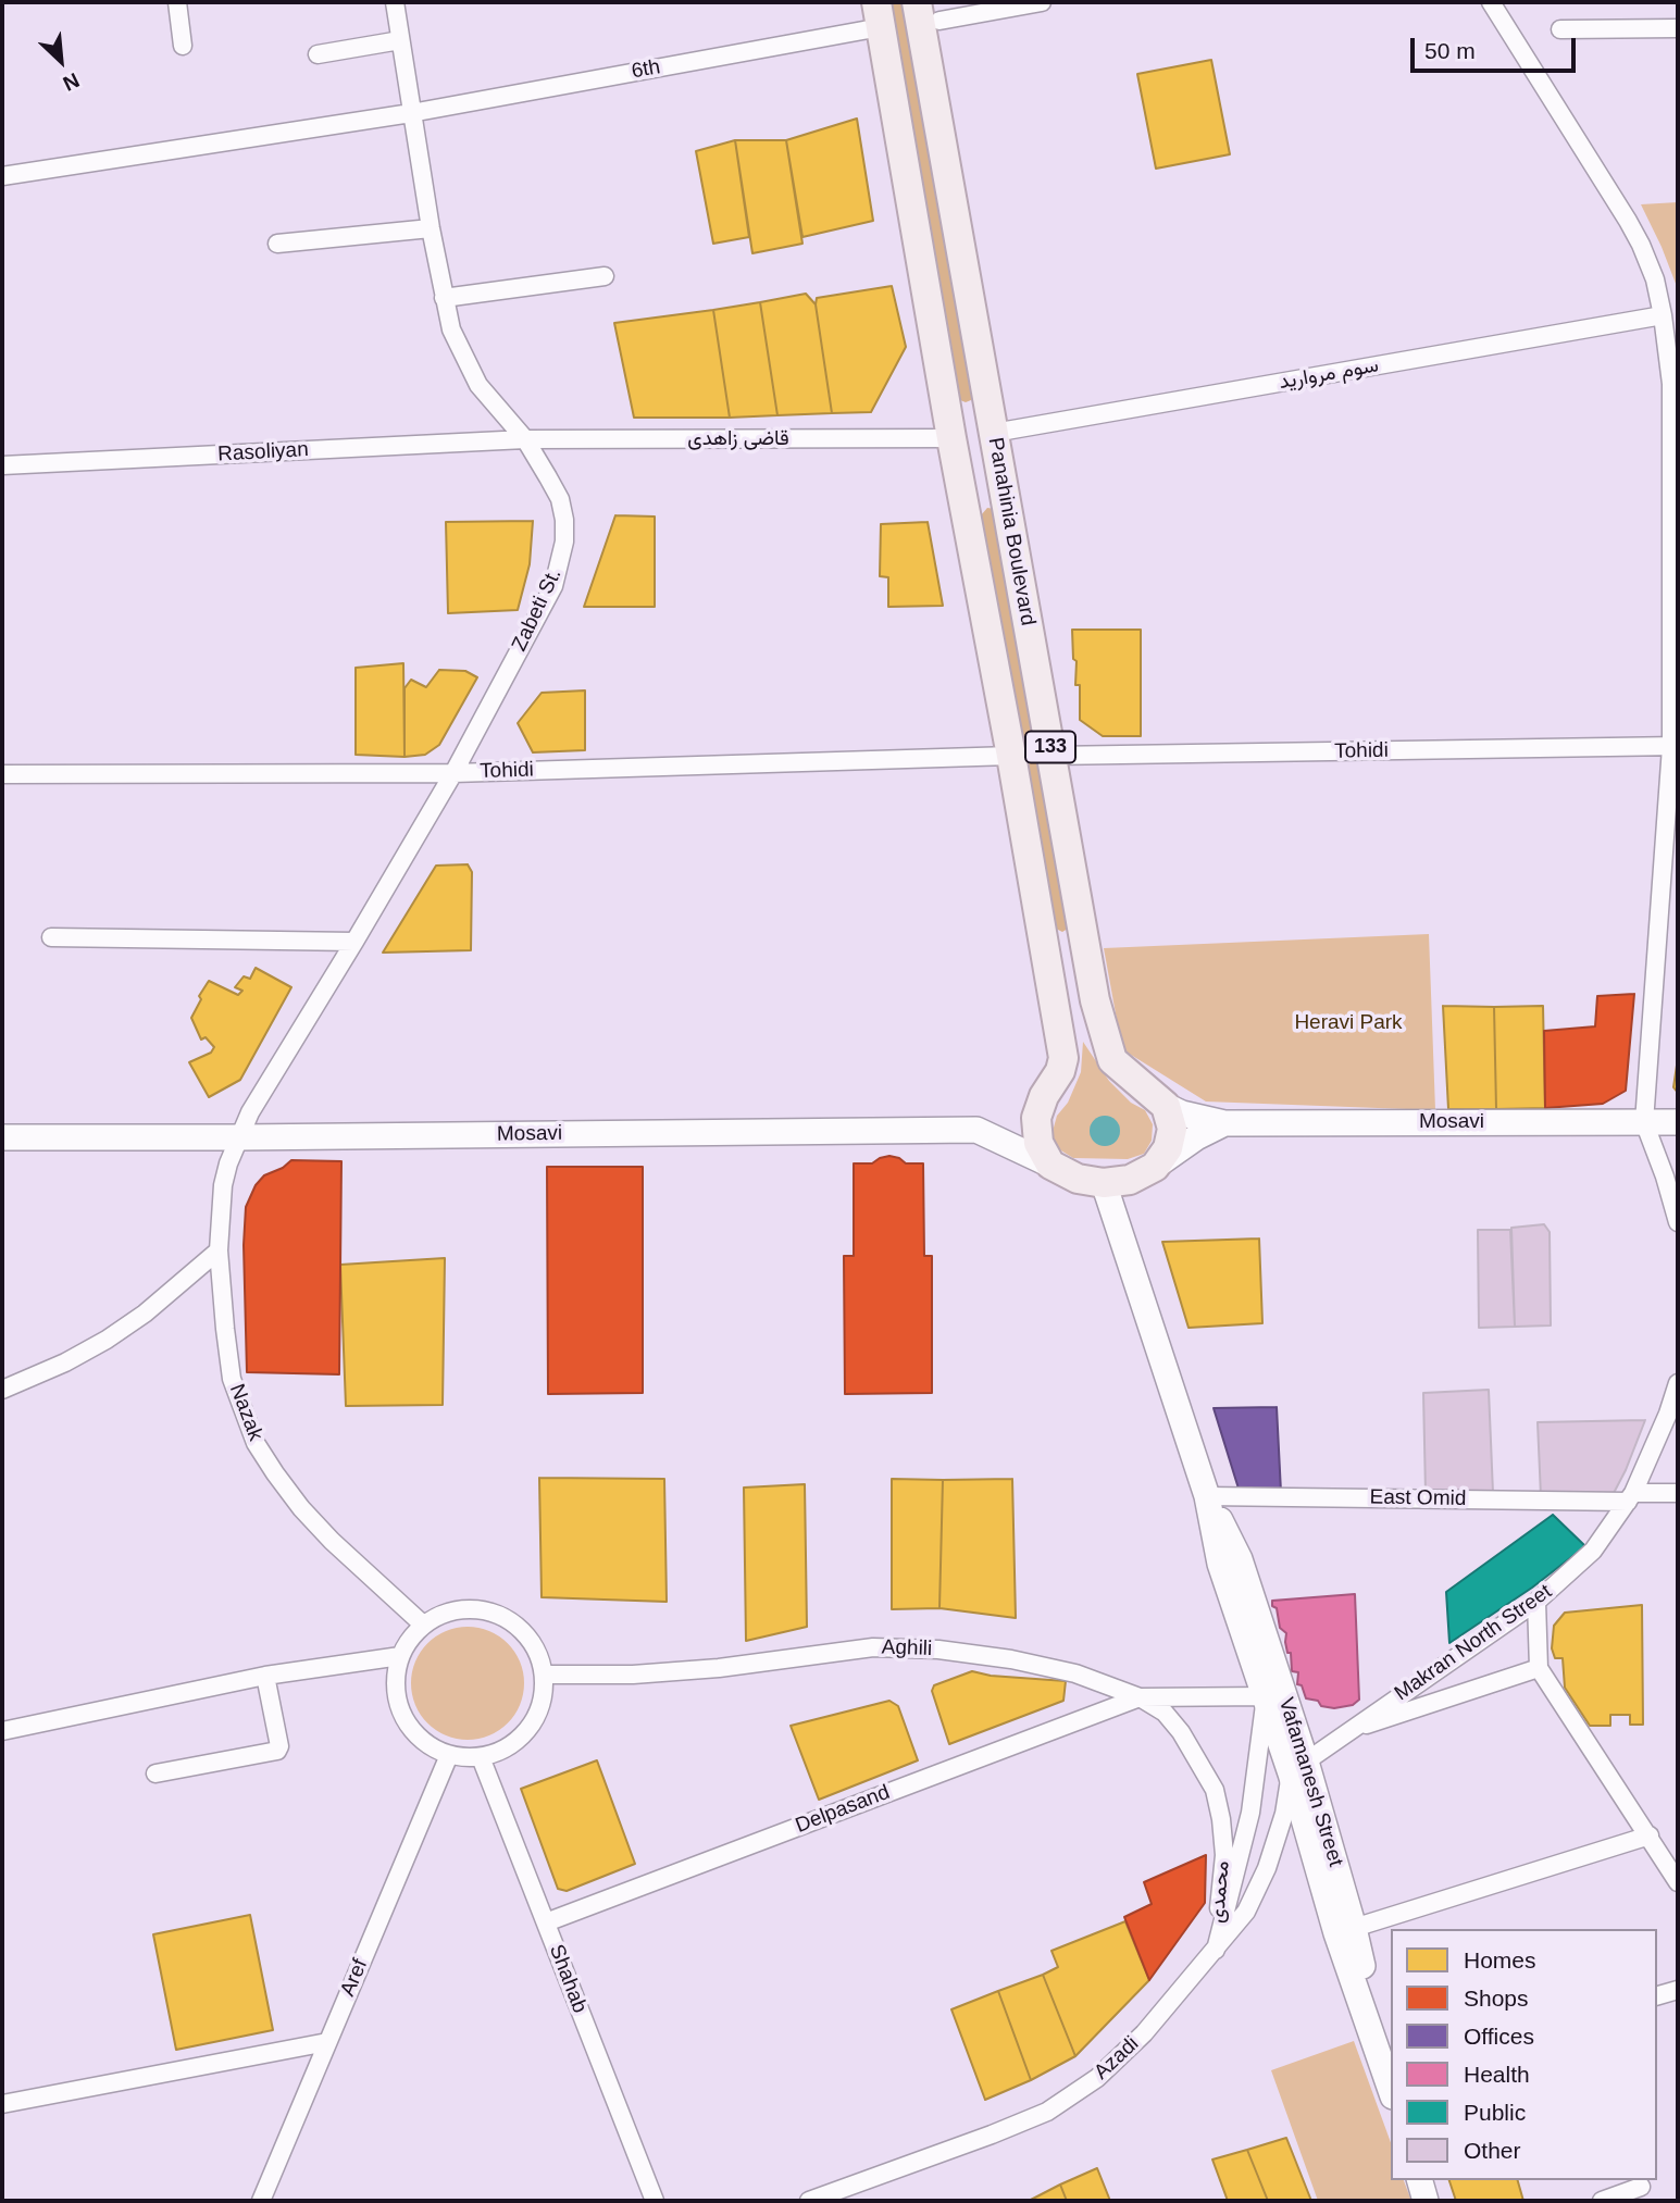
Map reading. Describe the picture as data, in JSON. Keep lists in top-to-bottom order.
{
  "streets": {
    "main road": [
      "Panahinia Boulevard",
      "133",
      "Mosavi",
      "Vafamanesh Street"
    ],
    "street": [
      "6th",
      "سوم مروارید",
      "قاضی زاهدی",
      "Rasoliyan",
      "Zabeti St.",
      "Tohidi",
      "Nazak",
      "East Omid",
      "Makran North Street",
      "Aghili",
      "Delpasand",
      "محمدی",
      "Aref",
      "Shahab",
      "Azadi"
    ]
  },
  "crossings": [
    ["6th", "Panahinia Boulevard"],
    ["6th", "Zabeti St."],
    ["سوم مروارید", "Panahinia Boulevard"],
    ["قاضی زاهدی", "Rasoliyan"],
    ["قاضی زاهدی", "Panahinia Boulevard"],
    ["قاضی زاهدی", "Zabeti St."],
    ["Rasoliyan", "Zabeti St."],
    ["Panahinia Boulevard", "Tohidi"],
    ["Panahinia Boulevard", "Mosavi"],
    ["Zabeti St.", "Tohidi"],
    ["Zabeti St.", "Mosavi"],
    ["Zabeti St.", "Nazak"],
    ["Mosavi", "Nazak"],
    ["Nazak", "Aghili"],
    ["Nazak", "Aref"],
    ["Nazak", "Shahab"],
    ["East Omid", "Makran North Street"],
    ["East Omid", "Vafamanesh Street"],
    ["Makran North Street", "Vafamanesh Street"],
    ["Makran North Street", "Azadi"],
    ["Aghili", "Vafamanesh Street"],
    ["Aghili", "Delpasand"],
    ["Aghili", "محمدی"],
    ["Aghili", "Aref"],
    ["Aghili", "Shahab"],
    ["Vafamanesh Street", "محمدی"],
    ["Vafamanesh Street", "Azadi"],
    ["Delpasand", "محمدی"],
    ["Delpasand", "Shahab"],
    ["محمدی", "Azadi"],
    ["Aref", "Shahab"]
  ],
  "parks": ["Heravi Park"],
  "legend": [
    "Homes",
    "Shops",
    "Offices",
    "Health",
    "Public",
    "Other"
  ],
  "scale_bar": "50 m",
  "north": "bottom right"
}
